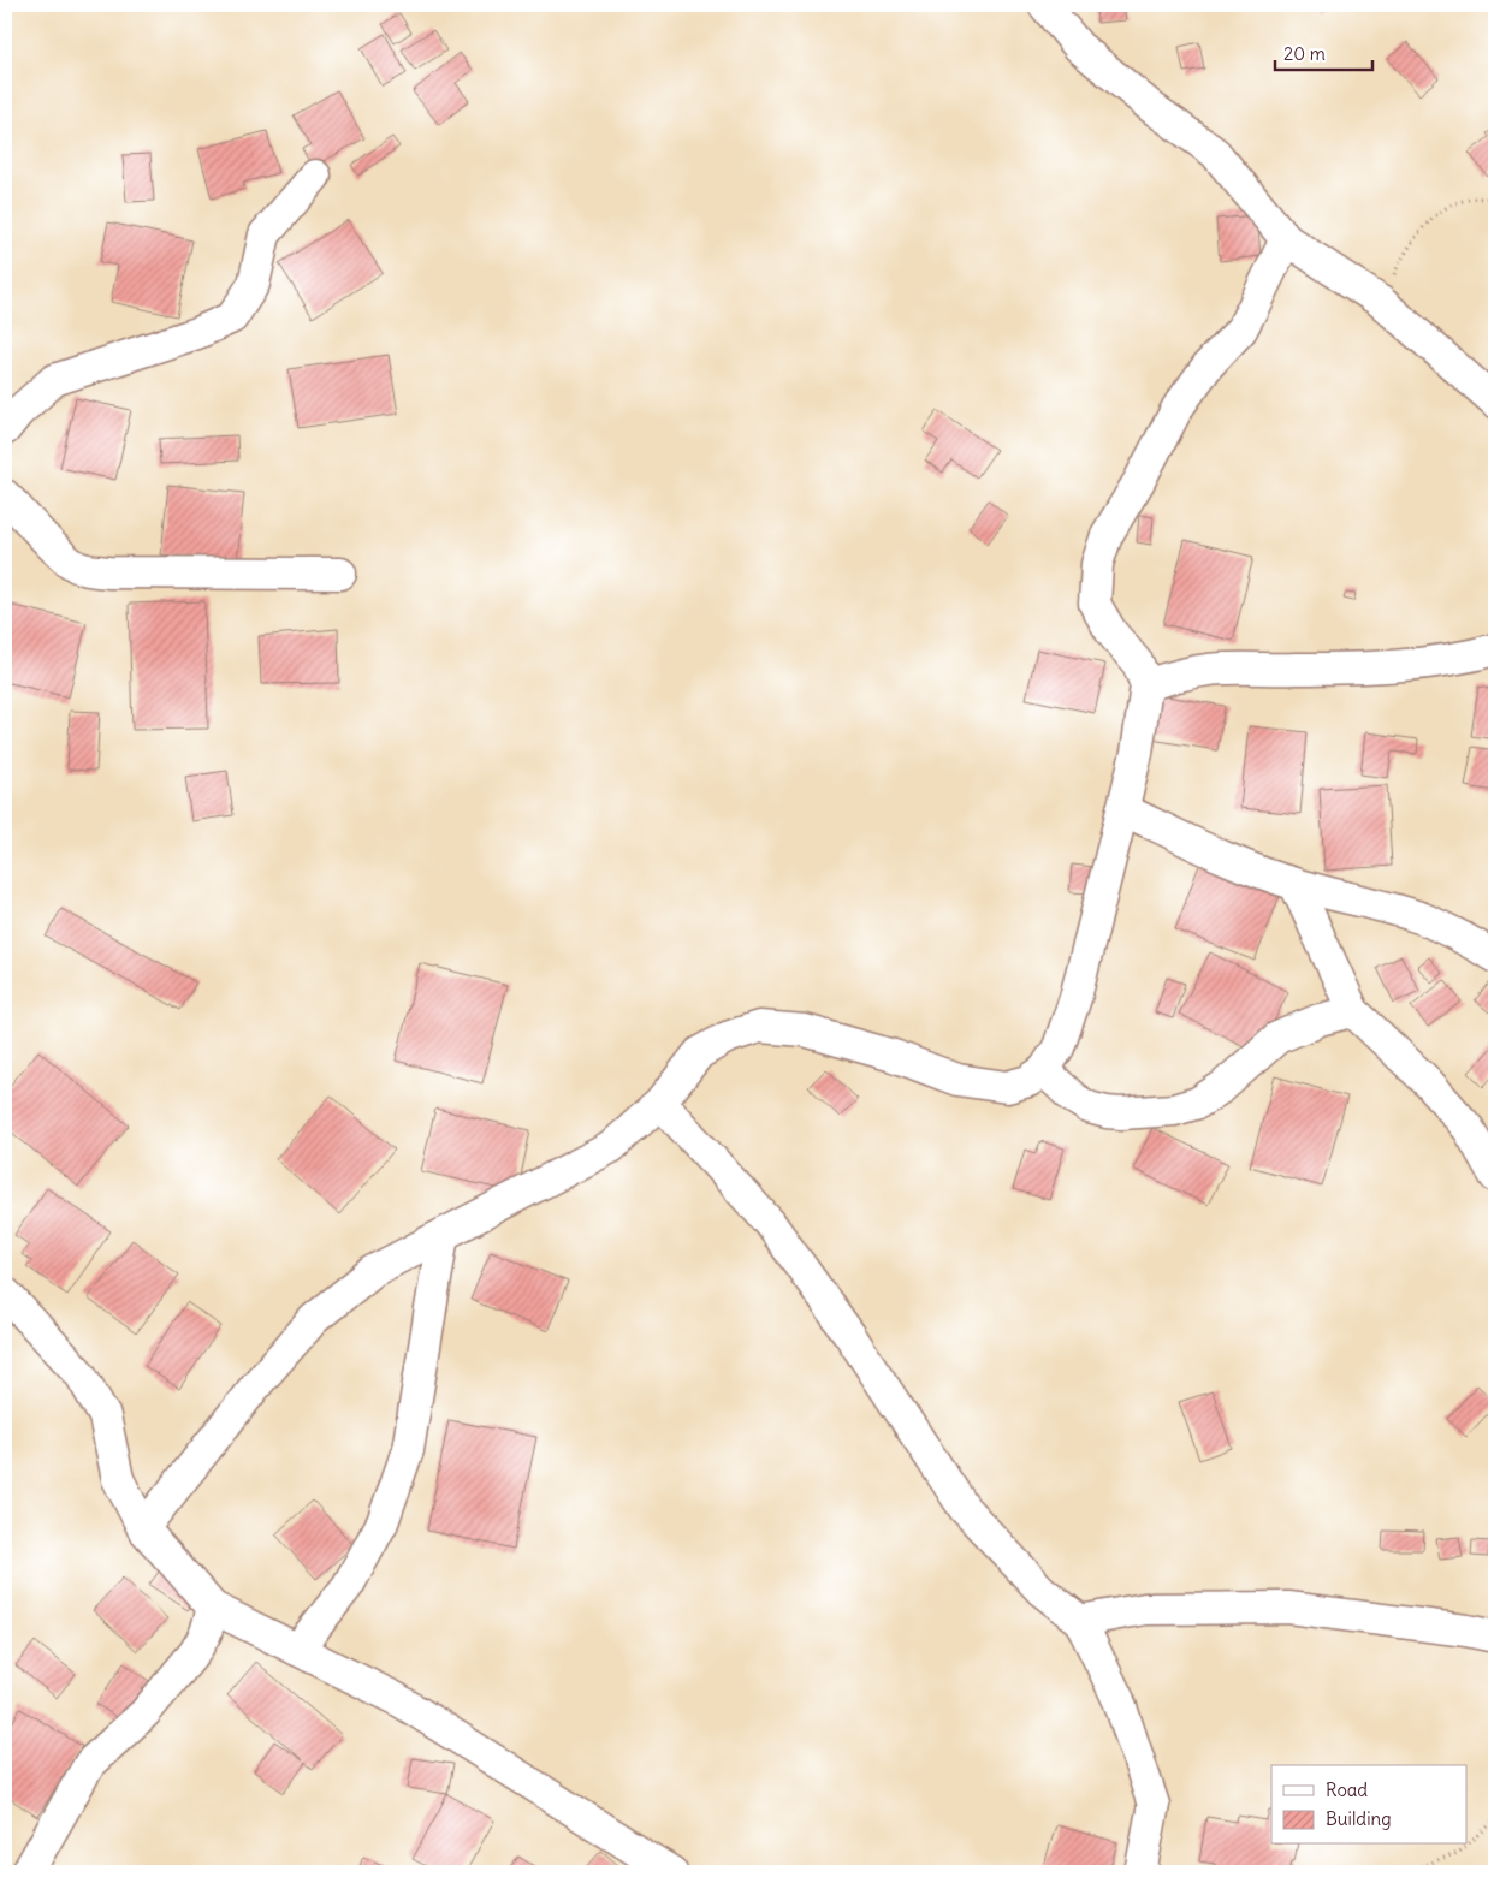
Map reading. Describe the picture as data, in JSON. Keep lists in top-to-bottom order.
{
  "legend": ["Road", "Building"],
  "scale_bar": "20 m"
}
